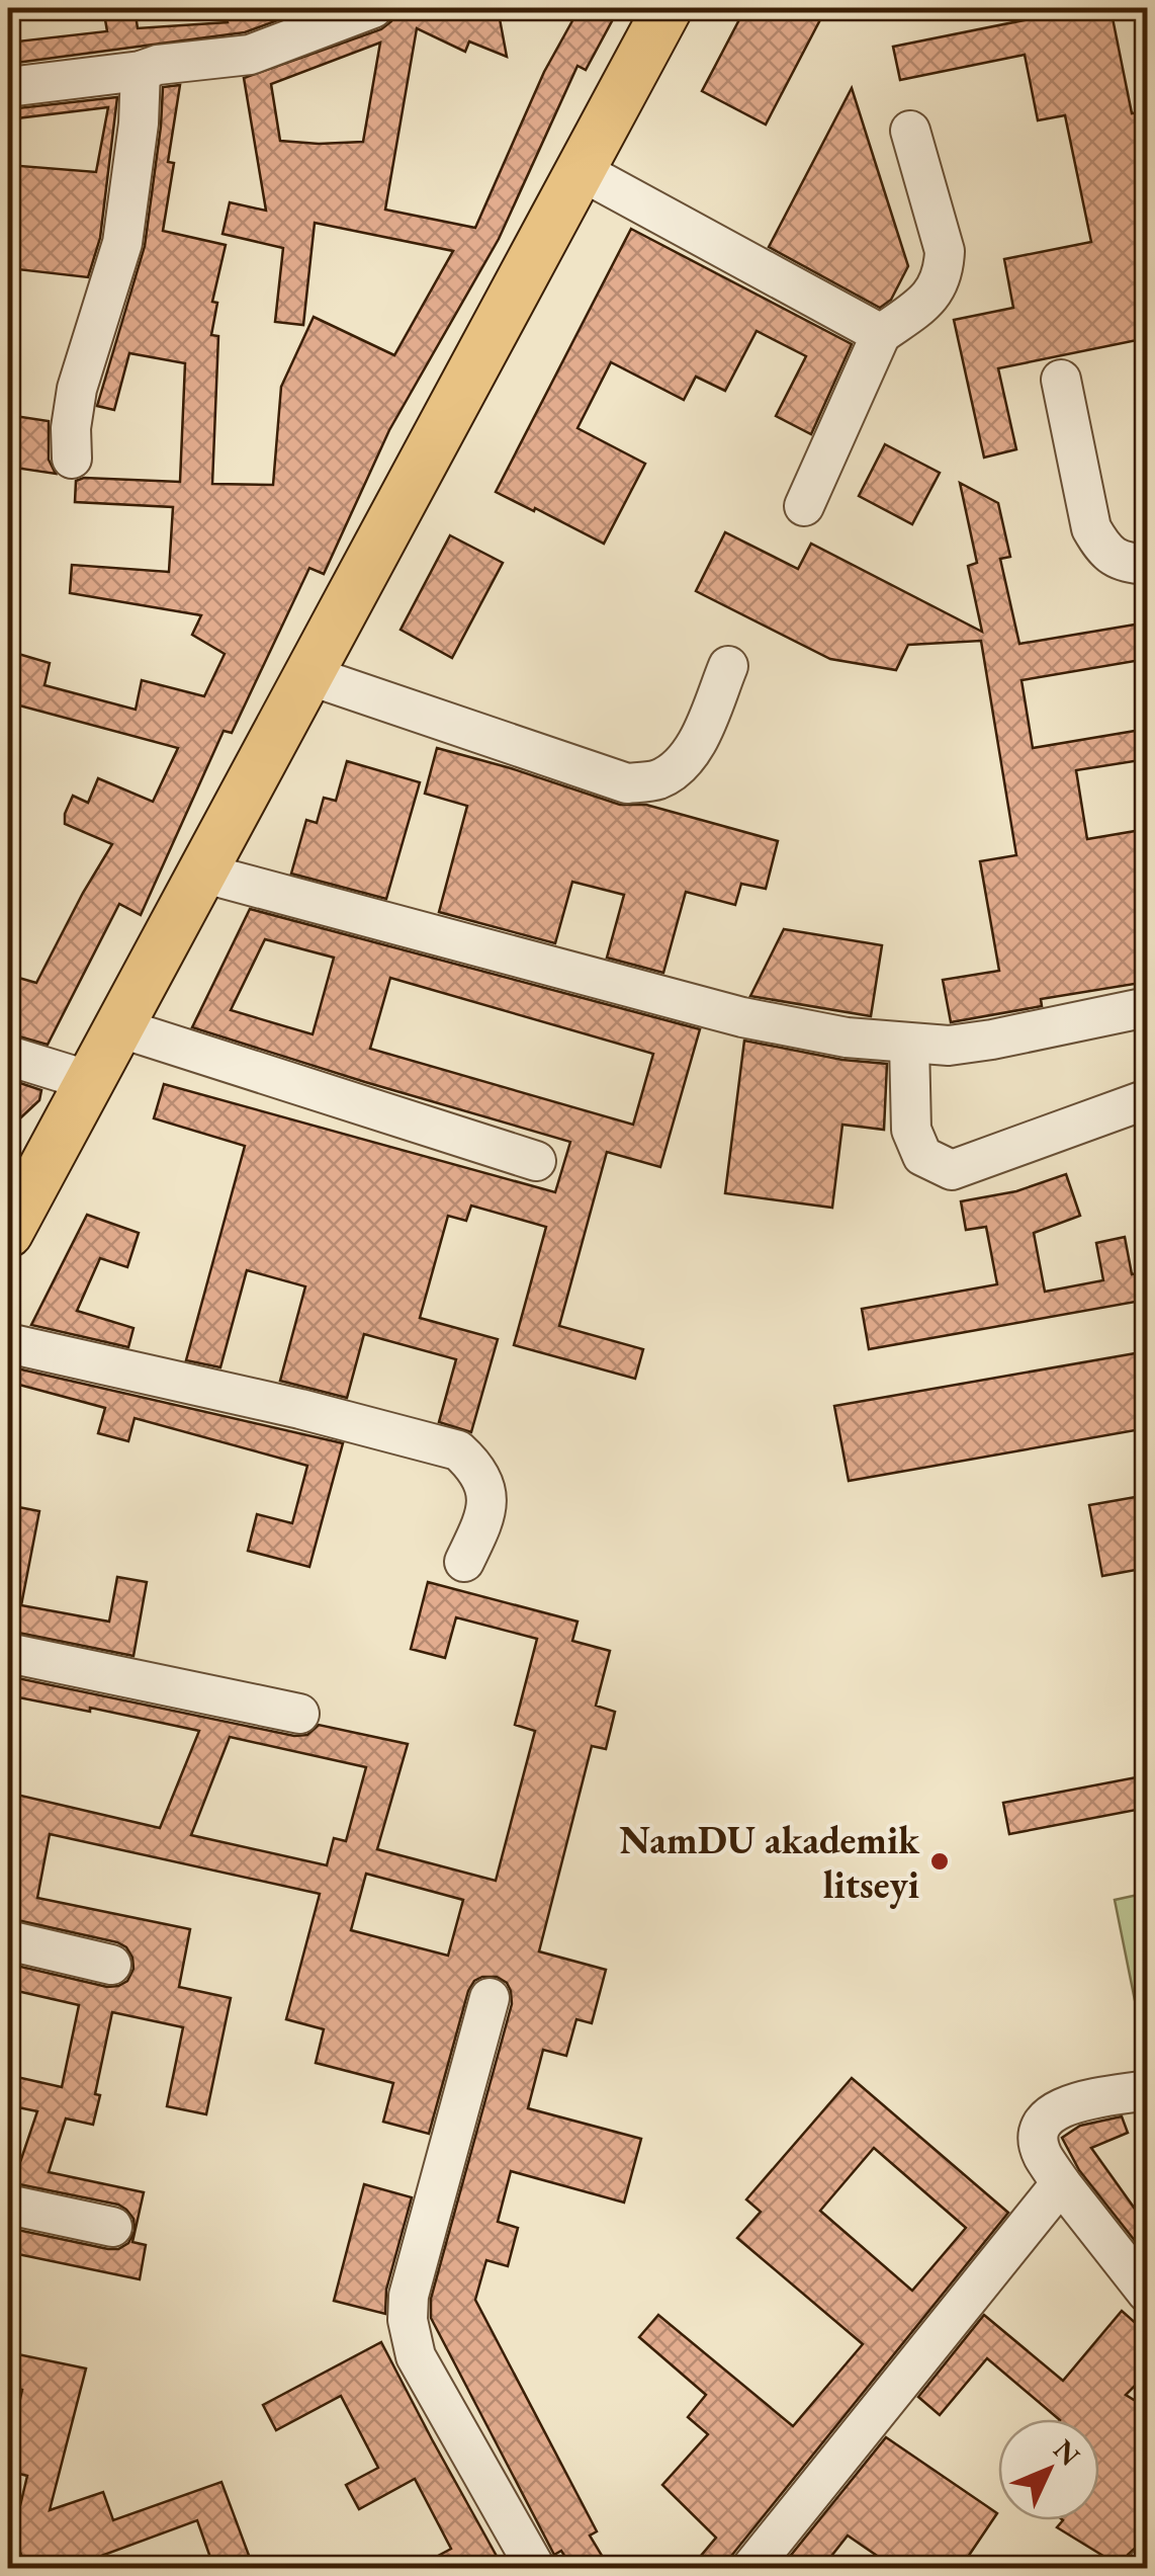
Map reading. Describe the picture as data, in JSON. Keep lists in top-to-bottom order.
{
  "places": ["NamDU akademik litseyi"],
  "north": "top right"
}
